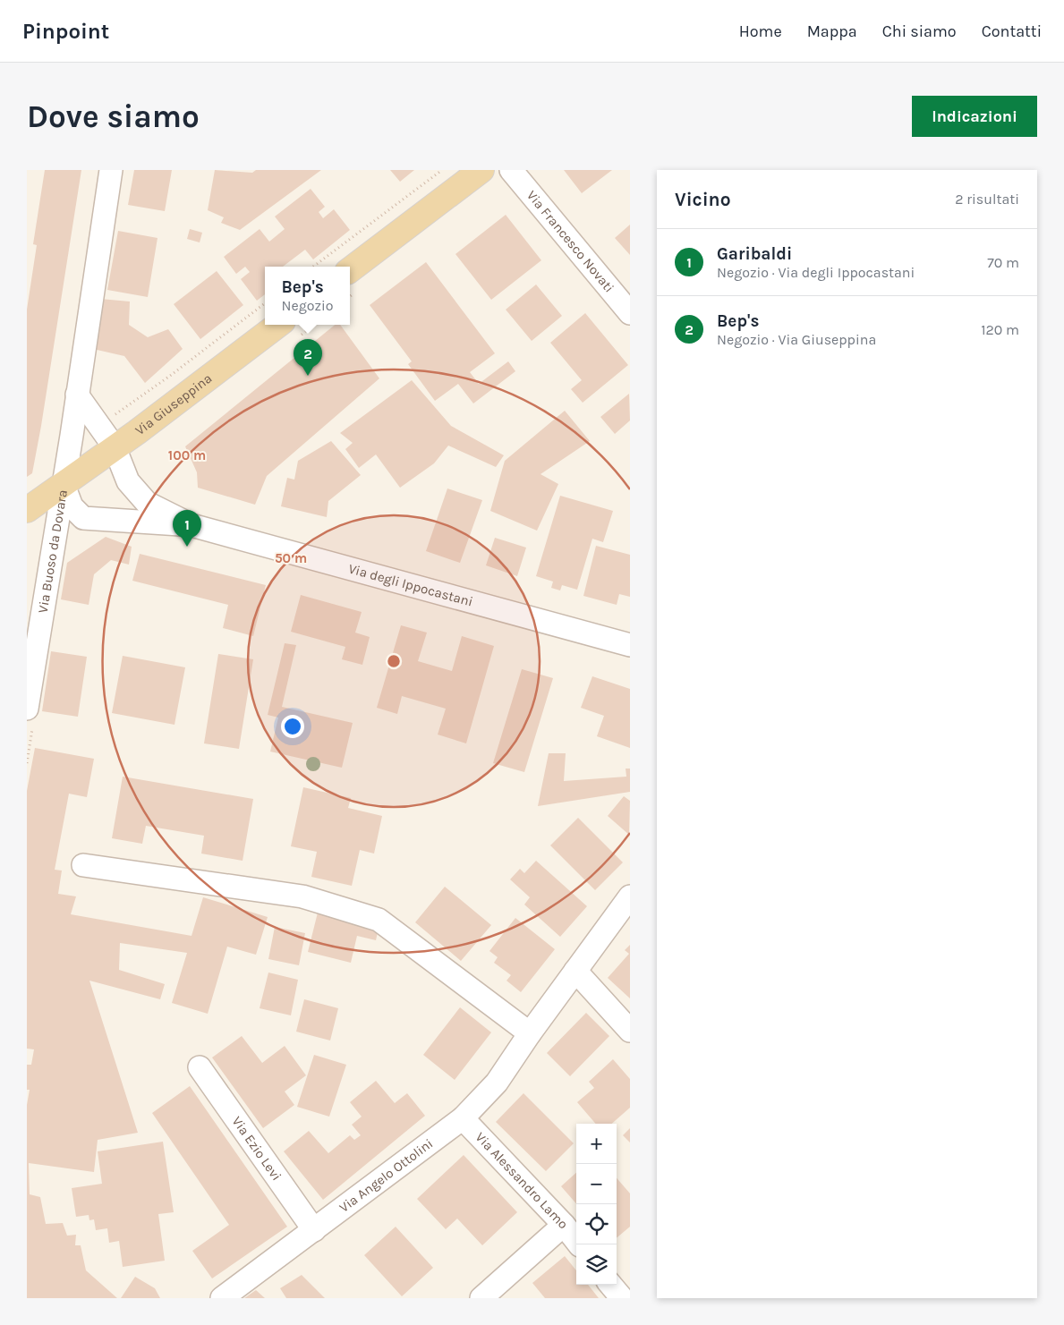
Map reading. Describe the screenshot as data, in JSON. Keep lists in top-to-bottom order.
{
  "streets": {
    "main road": ["Via Giuseppina"],
    "street": [
      "Via Francesco Novati",
      "Via Buoso da Dovara",
      "Via degli Ippocastani",
      "Via Ezio Levi",
      "Via Angelo Ottolini",
      "Via Alessandro Lamo"
    ]
  },
  "crossings": [
    ["Via Giuseppina", "Via Buoso da Dovara"],
    ["Via Giuseppina", "Via degli Ippocastani"],
    ["Via Buoso da Dovara", "Via degli Ippocastani"],
    ["Via Ezio Levi", "Via Angelo Ottolini"],
    ["Via Angelo Ottolini", "Via Alessandro Lamo"]
  ],
  "page": {
    "header": "Pinpoint",
    "nav": [
      "Home",
      "Mappa",
      "Chi siamo",
      "Contatti"
    ],
    "buttons": "Indicazioni",
    "title": "Dove siamo",
    "heading": ["Vicino", "2 risultati"],
    "list": [
      {
        "mark": "1",
        "name": "Garibaldi",
        "note": "Negozio · Via degli Ippocastani",
        "value": "70 m"
      },
      {
        "mark": "2",
        "name": "Bep's",
        "note": "Negozio · Via Giuseppina",
        "value": "120 m"
      }
    ],
    "popup": ["Bep's", "Negozio"],
    "pins": ["2", "1"],
    "map_buttons": ["+", "−"]
  },
  "rings": ["100 m", "50 m"]
}
